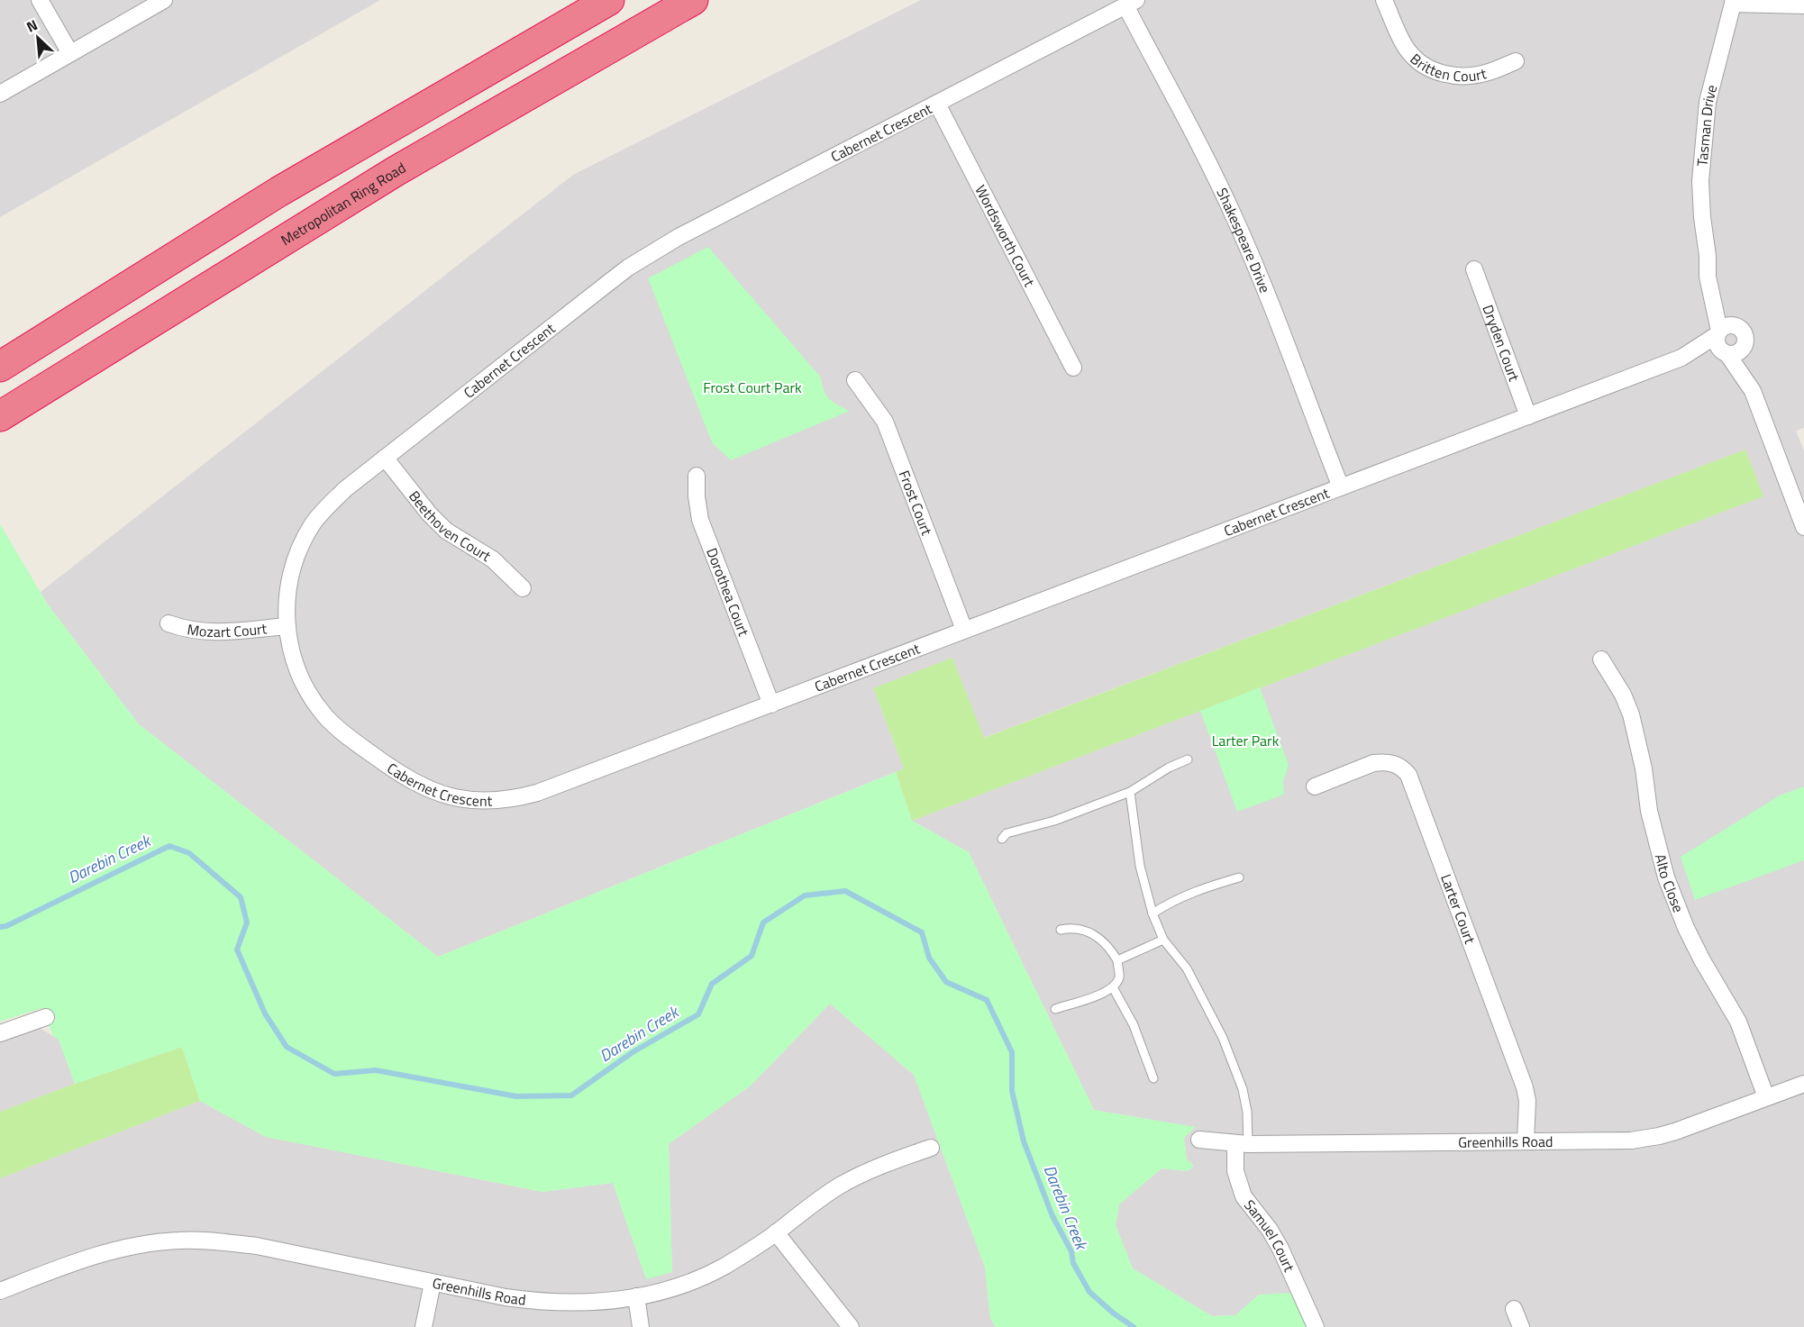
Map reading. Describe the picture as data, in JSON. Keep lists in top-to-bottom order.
{
  "streets": {
    "highway": ["Metropolitan Ring Road"],
    "street": [
      "Britten Court",
      "Tasman Drive",
      "Cabernet Crescent",
      "Wordsworth Court",
      "Shakespeare Drive",
      "Dryden Court",
      "Frost Court",
      "Beethoven Court",
      "Dorothea Court",
      "Mozart Court",
      "Alto Close",
      "Larter Court",
      "Greenhills Road",
      "Samuel Court"
    ]
  },
  "crossings": [
    ["Tasman Drive", "Cabernet Crescent"],
    ["Cabernet Crescent", "Wordsworth Court"],
    ["Cabernet Crescent", "Shakespeare Drive"],
    ["Cabernet Crescent", "Dryden Court"],
    ["Cabernet Crescent", "Frost Court"],
    ["Cabernet Crescent", "Beethoven Court"],
    ["Cabernet Crescent", "Dorothea Court"],
    ["Cabernet Crescent", "Mozart Court"],
    ["Alto Close", "Greenhills Road"],
    ["Larter Court", "Greenhills Road"],
    ["Greenhills Road", "Samuel Court"]
  ],
  "water": ["Darebin Creek"],
  "parks": ["Frost Court Park", "Larter Park"],
  "north": "top left"
}
